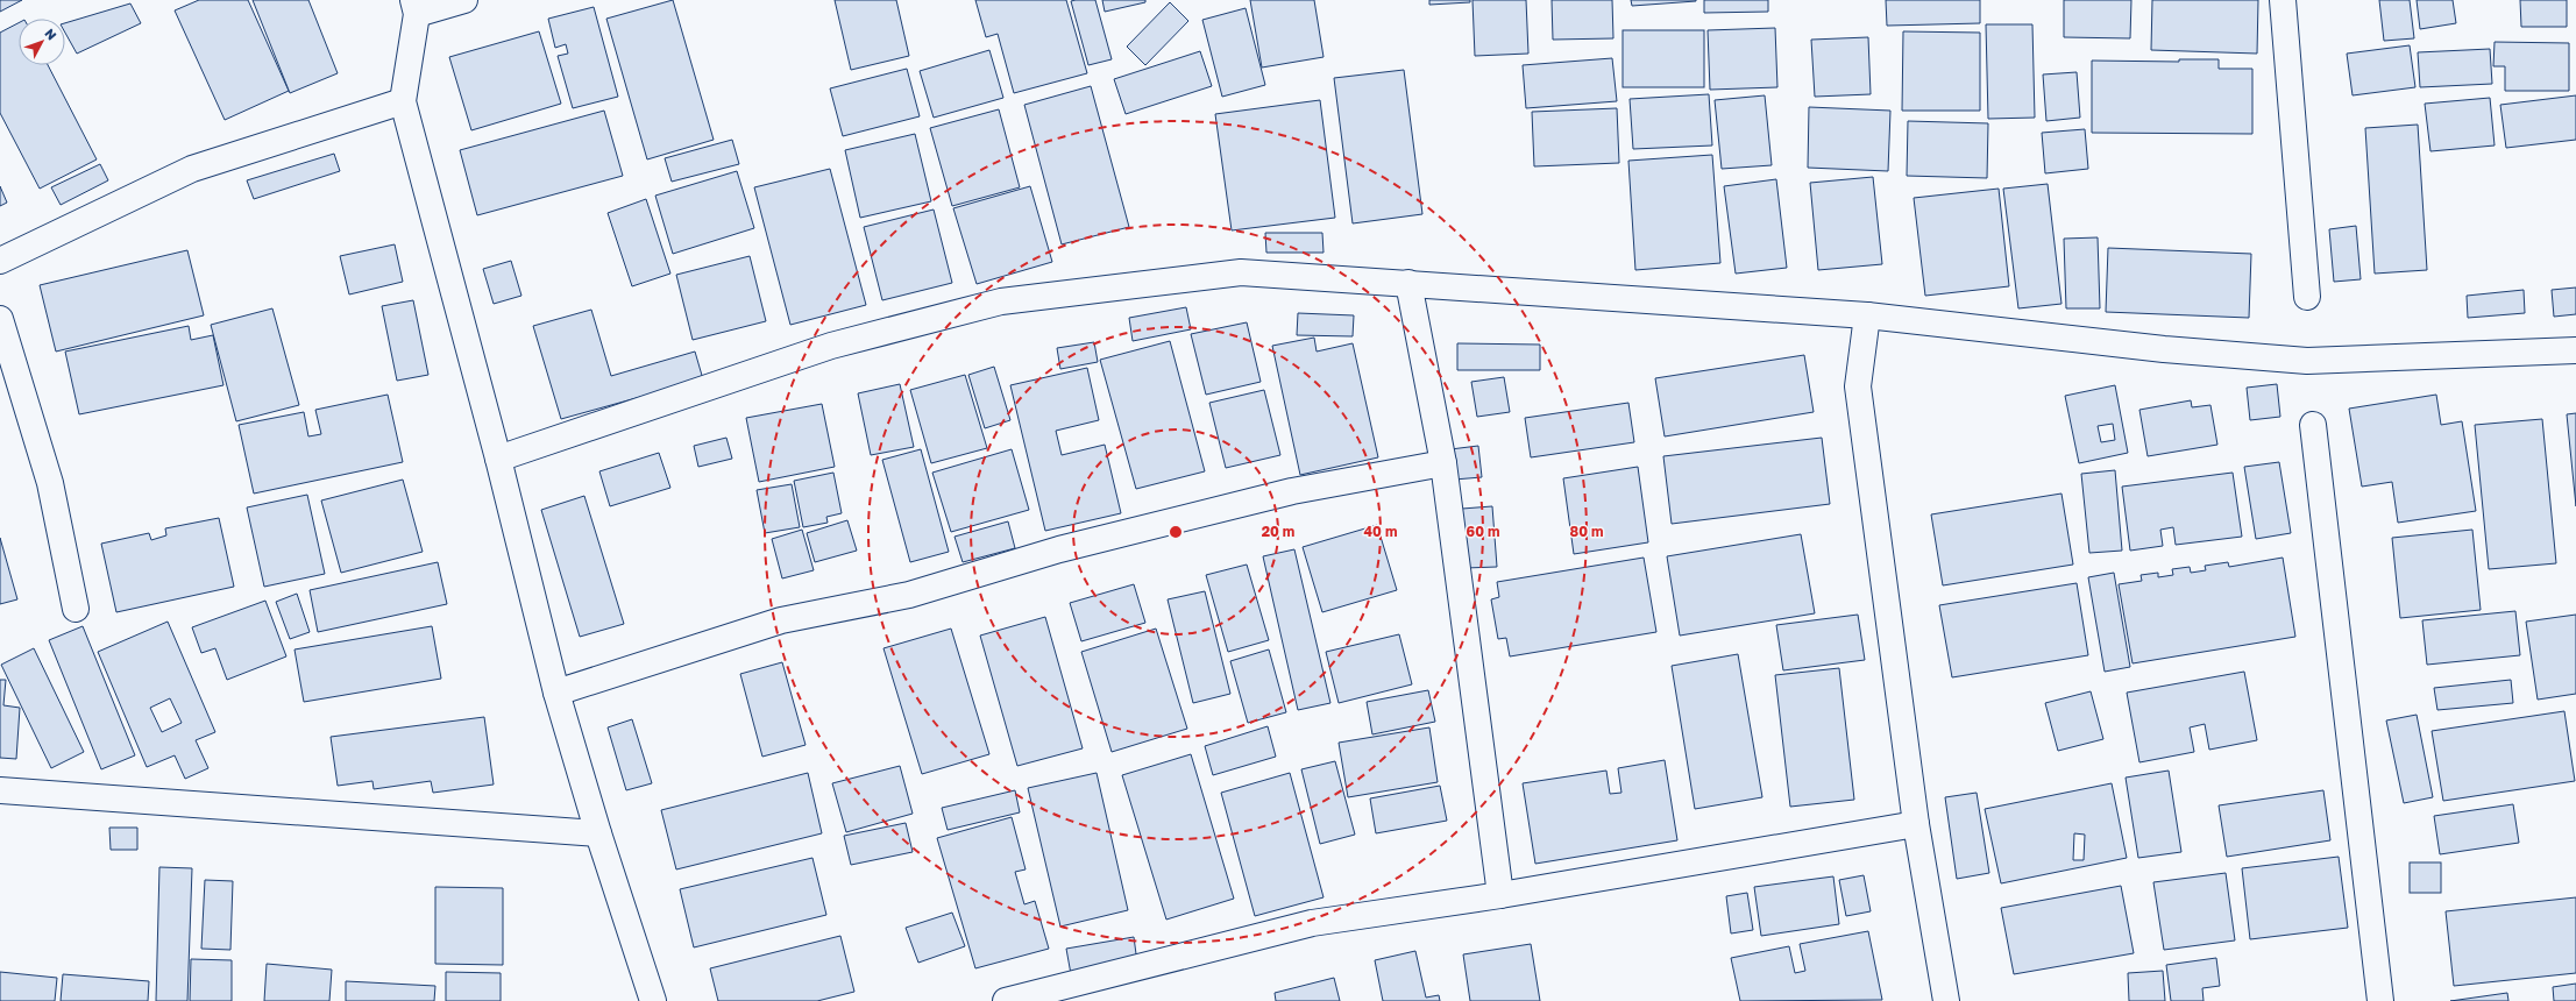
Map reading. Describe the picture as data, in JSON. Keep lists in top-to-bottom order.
{
  "north": "top right",
  "rings": [
    "20 m",
    "40 m",
    "60 m",
    "80 m"
  ]
}
